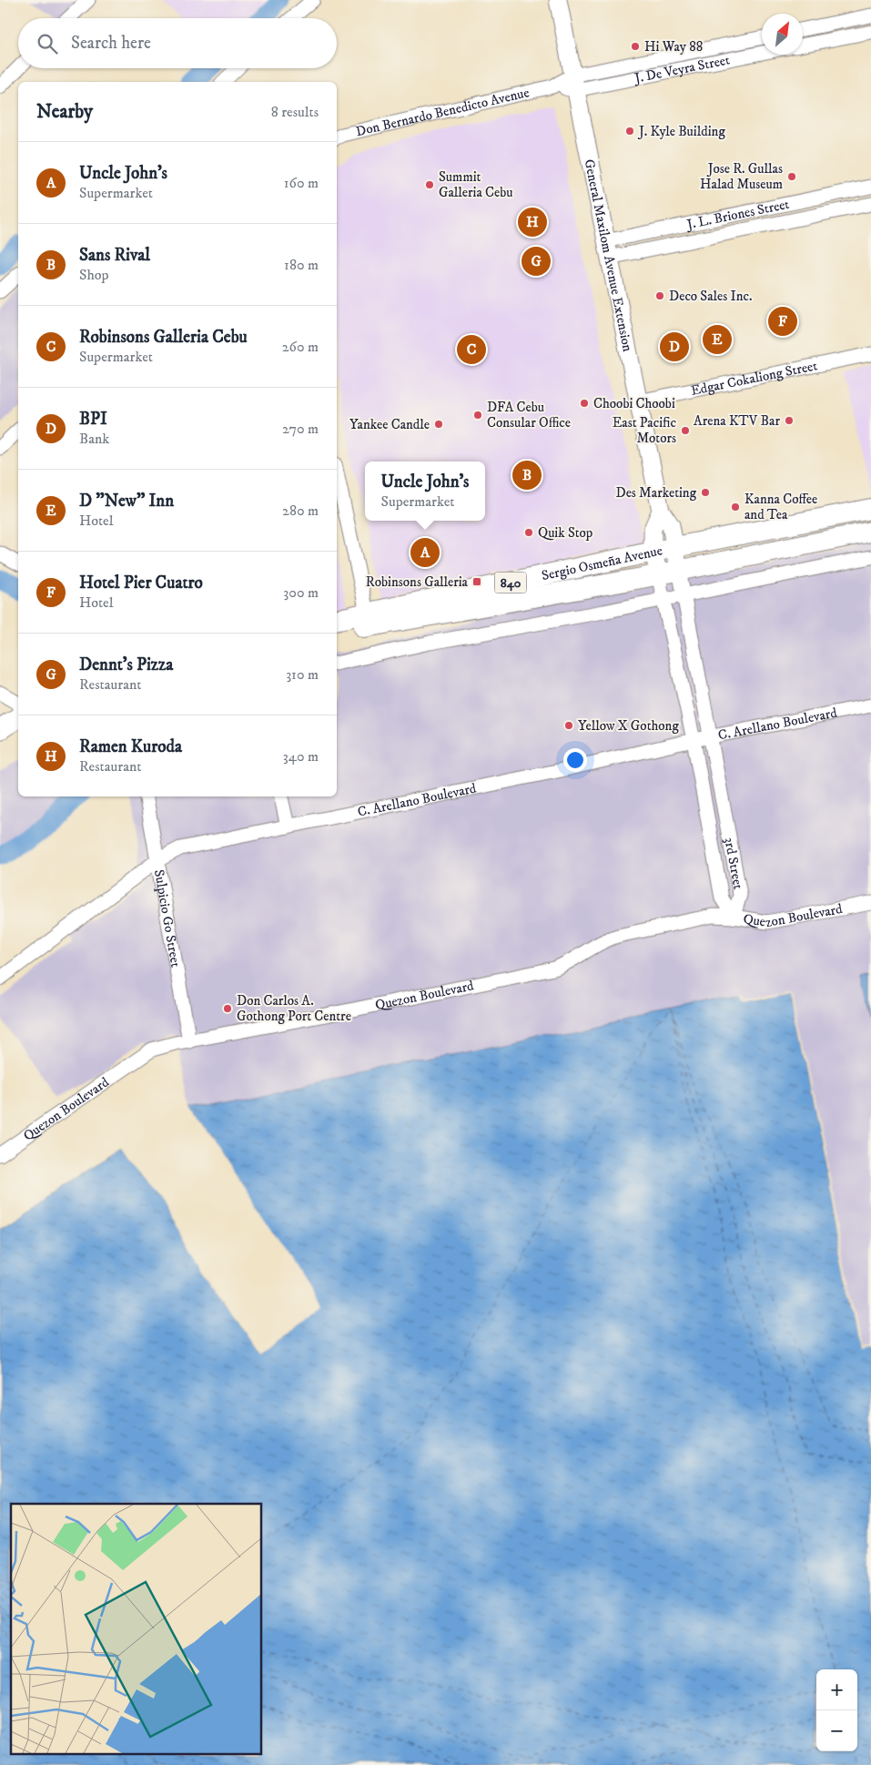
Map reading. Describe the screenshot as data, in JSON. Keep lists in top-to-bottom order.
{
  "streets": {
    "highway": ["Sergio Osmeña Avenue", "840"],
    "main road": ["General Maxilom Avenue Extension"],
    "street": [
      "J. De Veyra Street",
      "Don Bernardo Benedicto Avenue",
      "J. L. Briones Street",
      "Edgar Cokaliong Street",
      "C. Arellano Boulevard",
      "3rd Street",
      "Quezon Boulevard",
      "Sulpicio Go Street"
    ]
  },
  "crossings": [
    ["J. De Veyra Street", "Don Bernardo Benedicto Avenue"],
    ["J. De Veyra Street", "General Maxilom Avenue Extension"],
    ["Don Bernardo Benedicto Avenue", "General Maxilom Avenue Extension"],
    ["J. L. Briones Street", "General Maxilom Avenue Extension"],
    ["General Maxilom Avenue Extension", "Edgar Cokaliong Street"],
    ["General Maxilom Avenue Extension", "Sergio Osmeña Avenue"],
    ["General Maxilom Avenue Extension", "3rd Street"],
    ["Sergio Osmeña Avenue", "3rd Street"],
    ["C. Arellano Boulevard", "3rd Street"],
    ["C. Arellano Boulevard", "Sulpicio Go Street"],
    ["3rd Street", "Quezon Boulevard"],
    ["Quezon Boulevard", "Sulpicio Go Street"]
  ],
  "places": {
    "other": [
      "Hi Way 88",
      "J. Kyle Building",
      "Jose R. Gullas Halad Museum",
      "Summit Galleria Cebu",
      "Deco Sales Inc.",
      "Choobi Choobi",
      "DFA Cebu Consular Office",
      "Arena KTV Bar",
      "Yankee Candle",
      "East Pacific Motors",
      "Des Marketing",
      "Kanna Coffee and Tea",
      "Quik Stop",
      "Yellow X Gothong",
      "Don Carlos A. Gothong Port Centre"
    ],
    "transit": ["Robinsons Galleria"]
  },
  "north": "top right",
  "page": {
    "search": "Search here",
    "heading": ["Nearby", "8 results"],
    "list": [
      {
        "mark": "A",
        "name": "Uncle John's",
        "note": "Supermarket",
        "value": "160 m"
      },
      {
        "mark": "B",
        "name": "Sans Rival",
        "note": "Shop",
        "value": "180 m"
      },
      {
        "mark": "C",
        "name": "Robinsons Galleria Cebu",
        "note": "Supermarket",
        "value": "260 m"
      },
      {
        "mark": "D",
        "name": "BPI",
        "note": "Bank",
        "value": "270 m"
      },
      {
        "mark": "E",
        "name": "D \"New\" Inn",
        "note": "Hotel",
        "value": "280 m"
      },
      {
        "mark": "F",
        "name": "Hotel Pier Cuatro",
        "note": "Hotel",
        "value": "300 m"
      },
      {
        "mark": "G",
        "name": "Dennt's Pizza",
        "note": "Restaurant",
        "value": "310 m"
      },
      {
        "mark": "H",
        "name": "Ramen Kuroda",
        "note": "Restaurant",
        "value": "340 m"
      }
    ],
    "pins": [
      "H",
      "G",
      "F",
      "E",
      "D",
      "C",
      "B",
      "A"
    ],
    "popup": ["Uncle John's", "Supermarket"],
    "map_buttons": ["+", "−"]
  }
}
